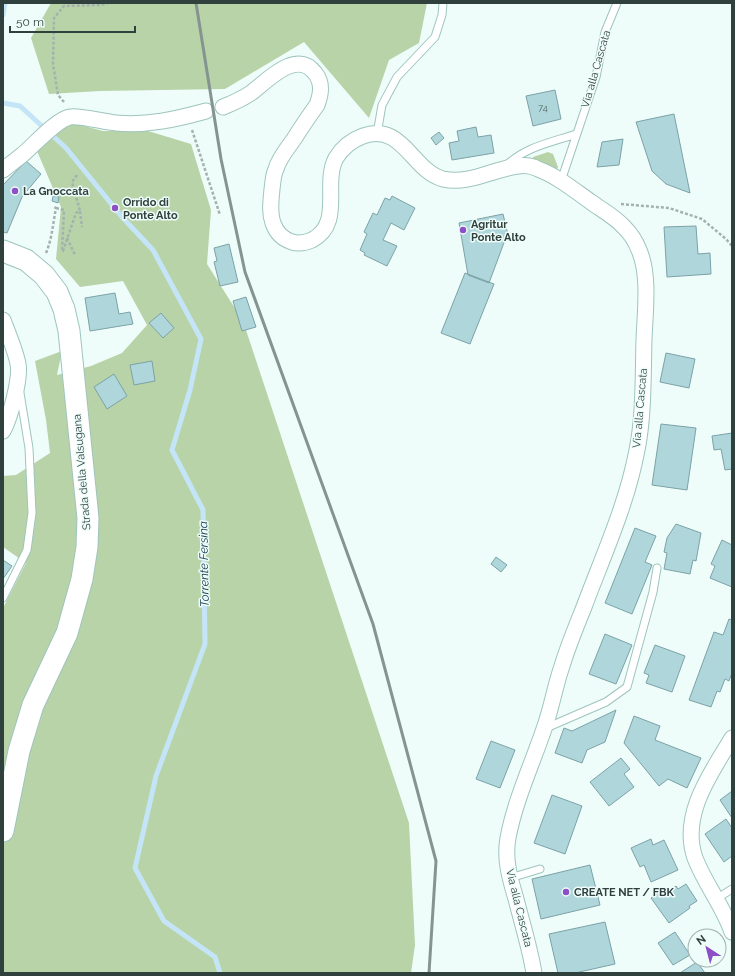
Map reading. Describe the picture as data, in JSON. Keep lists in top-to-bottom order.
{
  "streets": {
    "main road": ["Strada della Valsugana"],
    "street": ["Via alla Cascata"]
  },
  "water": ["Torrente Fersina"],
  "places": [
    "La Gnoccata",
    "Orrido di Ponte Alto",
    "Agritur Ponte Alto",
    "CREATE NET / FBK"
  ],
  "house_numbers": ["74"],
  "scale_bar": "50 m",
  "north": "top left"
}
